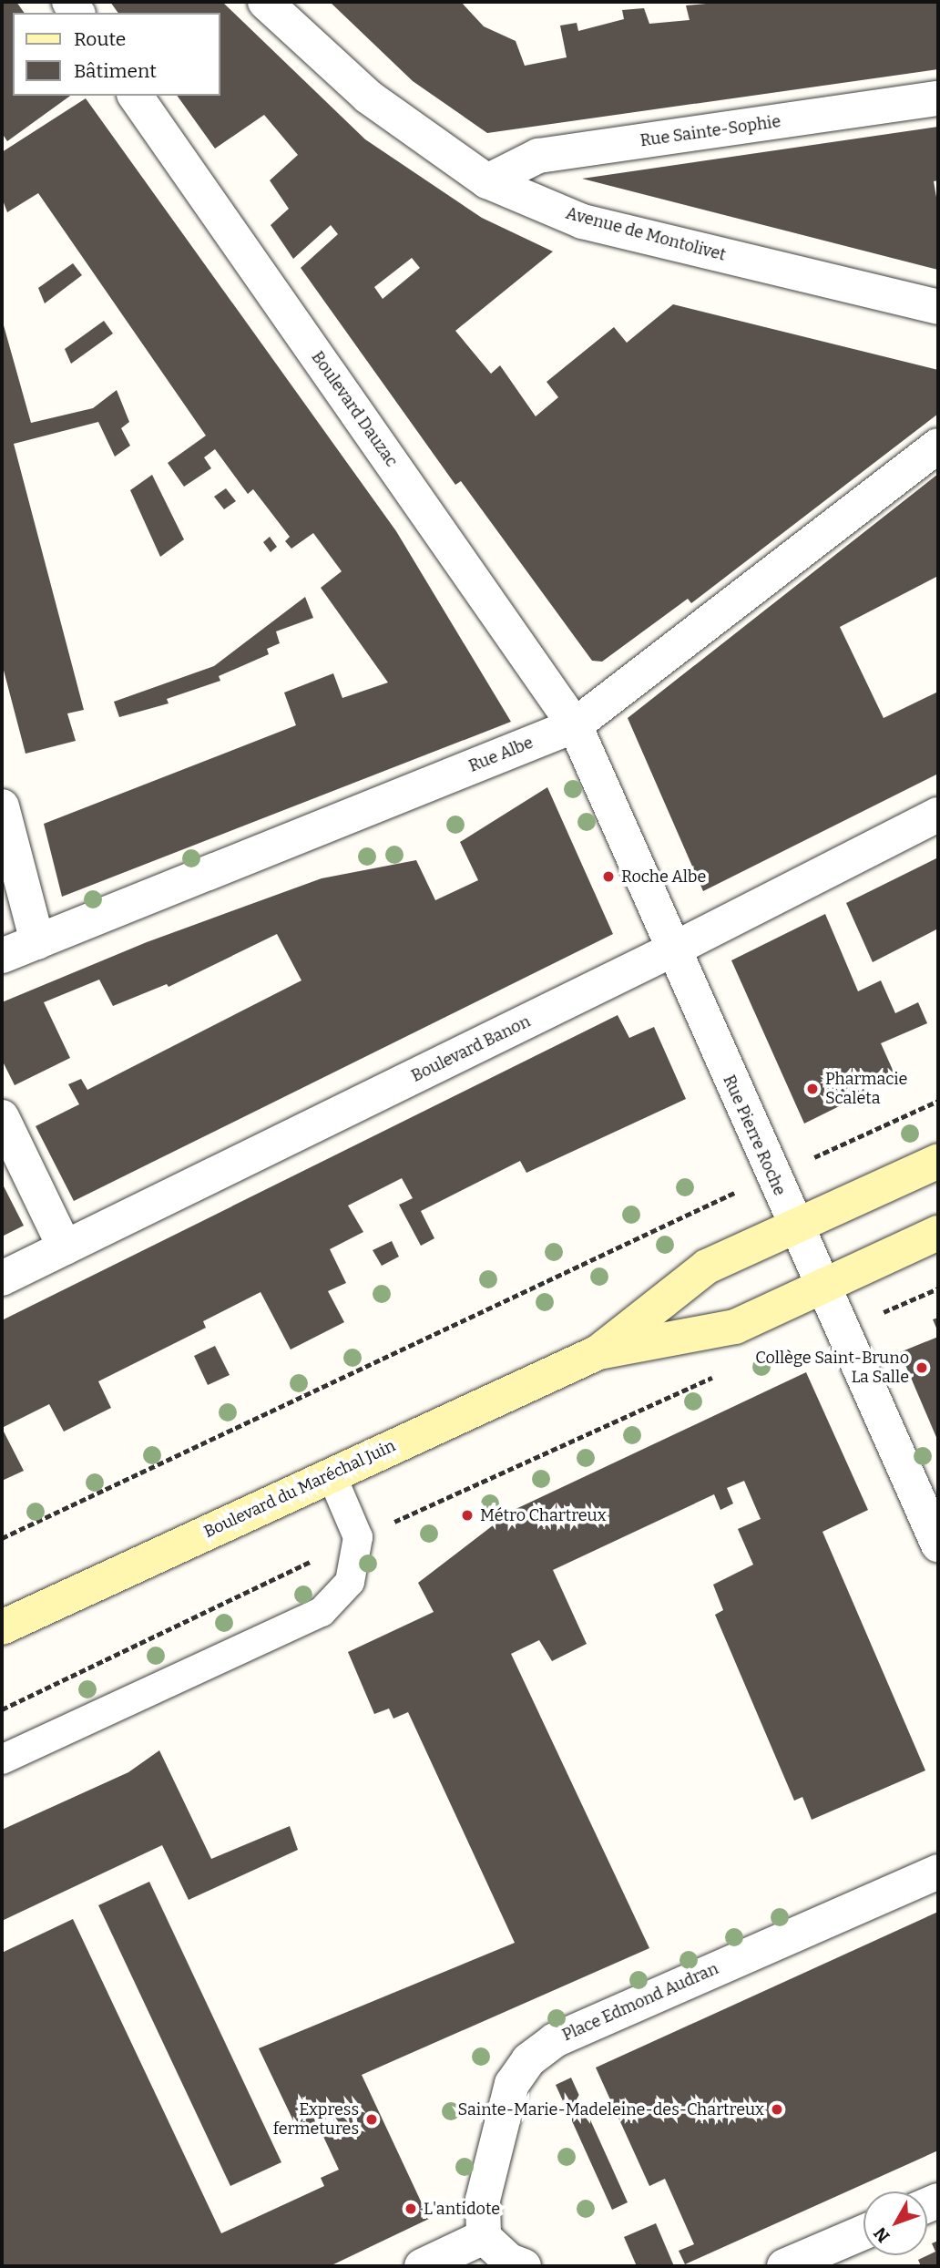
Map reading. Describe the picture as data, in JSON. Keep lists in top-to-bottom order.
{
  "streets": {
    "main road": ["Boulevard du Maréchal Juin"],
    "street": [
      "Rue Sainte-Sophie",
      "Avenue de Montolivet",
      "Boulevard Dauzac",
      "Rue Albe",
      "Boulevard Banon",
      "Rue Pierre Roche",
      "Place Edmond Audran"
    ]
  },
  "crossings": [
    ["Rue Sainte-Sophie", "Avenue de Montolivet"],
    ["Boulevard Dauzac", "Rue Albe"],
    ["Boulevard Dauzac", "Rue Pierre Roche"],
    ["Rue Albe", "Rue Pierre Roche"],
    ["Boulevard Banon", "Rue Pierre Roche"],
    ["Rue Pierre Roche", "Boulevard du Maréchal Juin"]
  ],
  "places": [
    "Roche Albe",
    "Pharmacie Scaleta",
    "Collège Saint-Bruno La Salle",
    "Métro Chartreux",
    "Sainte-Marie-Madeleine-des-Chartreux",
    "Express fermetures",
    "L'antidote"
  ],
  "legend": ["Route", "Bâtiment"],
  "north": "bottom left"
}
